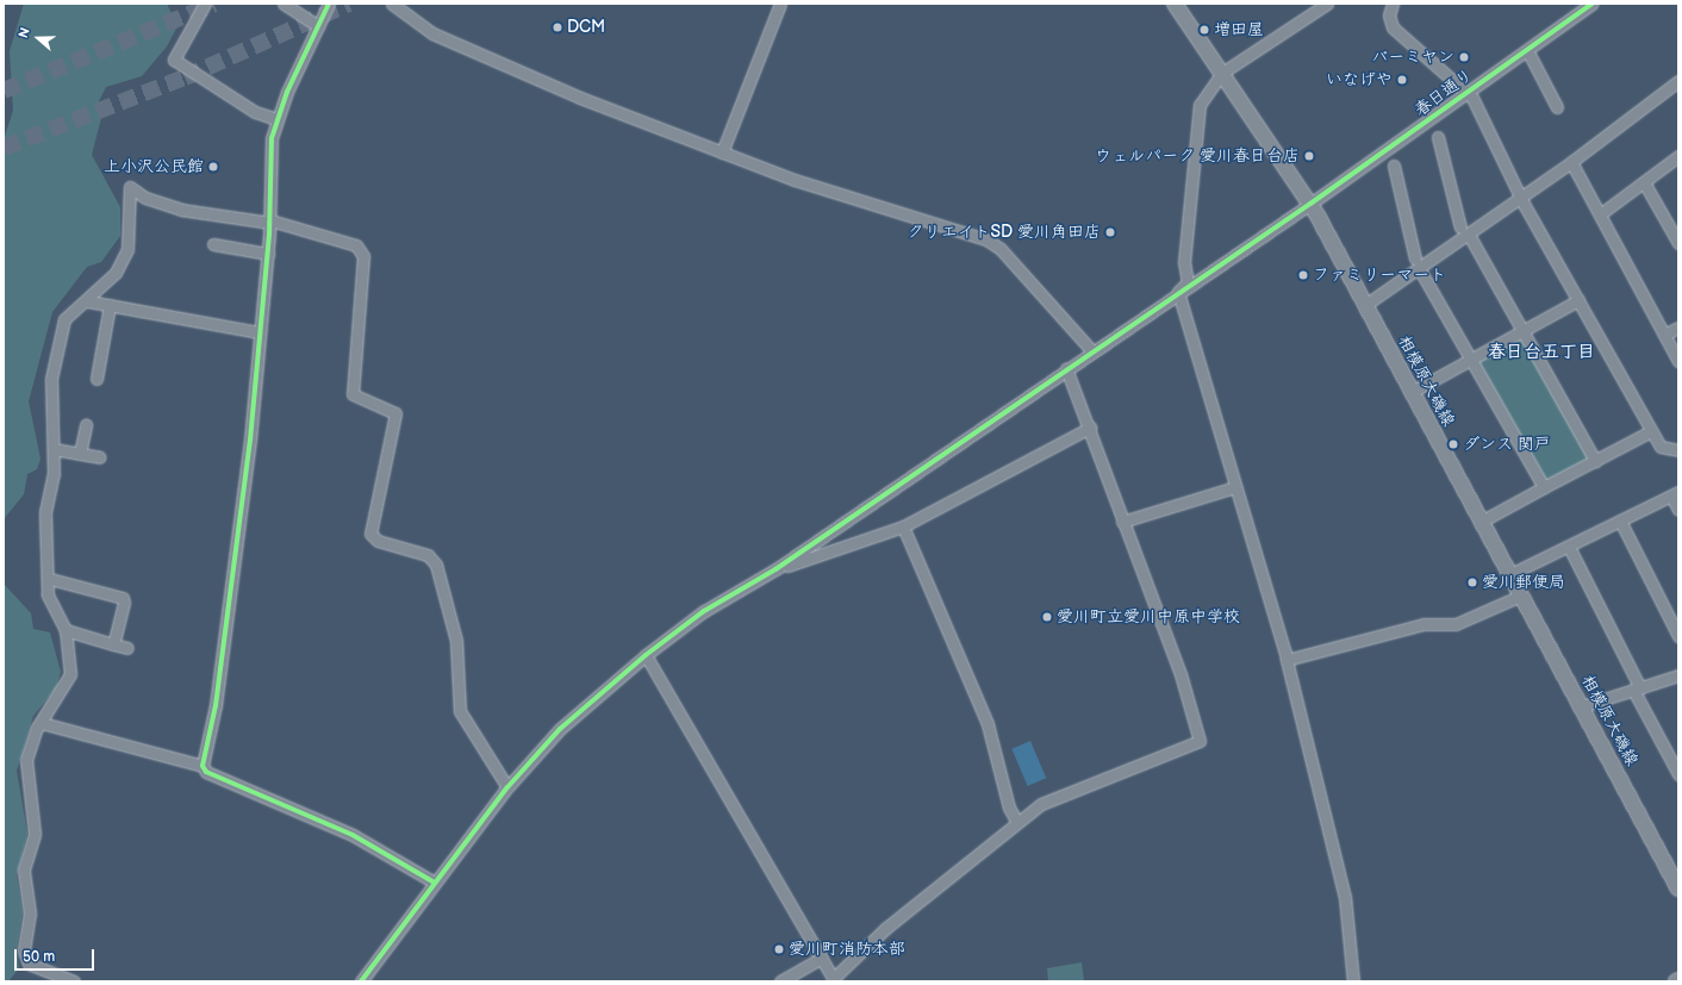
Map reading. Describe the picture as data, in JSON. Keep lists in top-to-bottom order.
{
  "streets": {
    "main road": ["相模原大磯線"],
    "street": ["春日通り"]
  },
  "crossings": [
    ["春日通り", "相模原大磯線"]
  ],
  "districts": ["春日台五丁目"],
  "places": [
    "DCM",
    "増田屋",
    "バーミヤン",
    "いなげや",
    "ウェルパーク 愛川春日台店",
    "上小沢公民館",
    "クリエイトSD 愛川角田店",
    "ファミリーマート",
    "ダンス 関戸",
    "愛川郵便局",
    "愛川町立愛川中原中学校",
    "愛川町消防本部"
  ],
  "scale_bar": "50 m",
  "north": "left"
}
